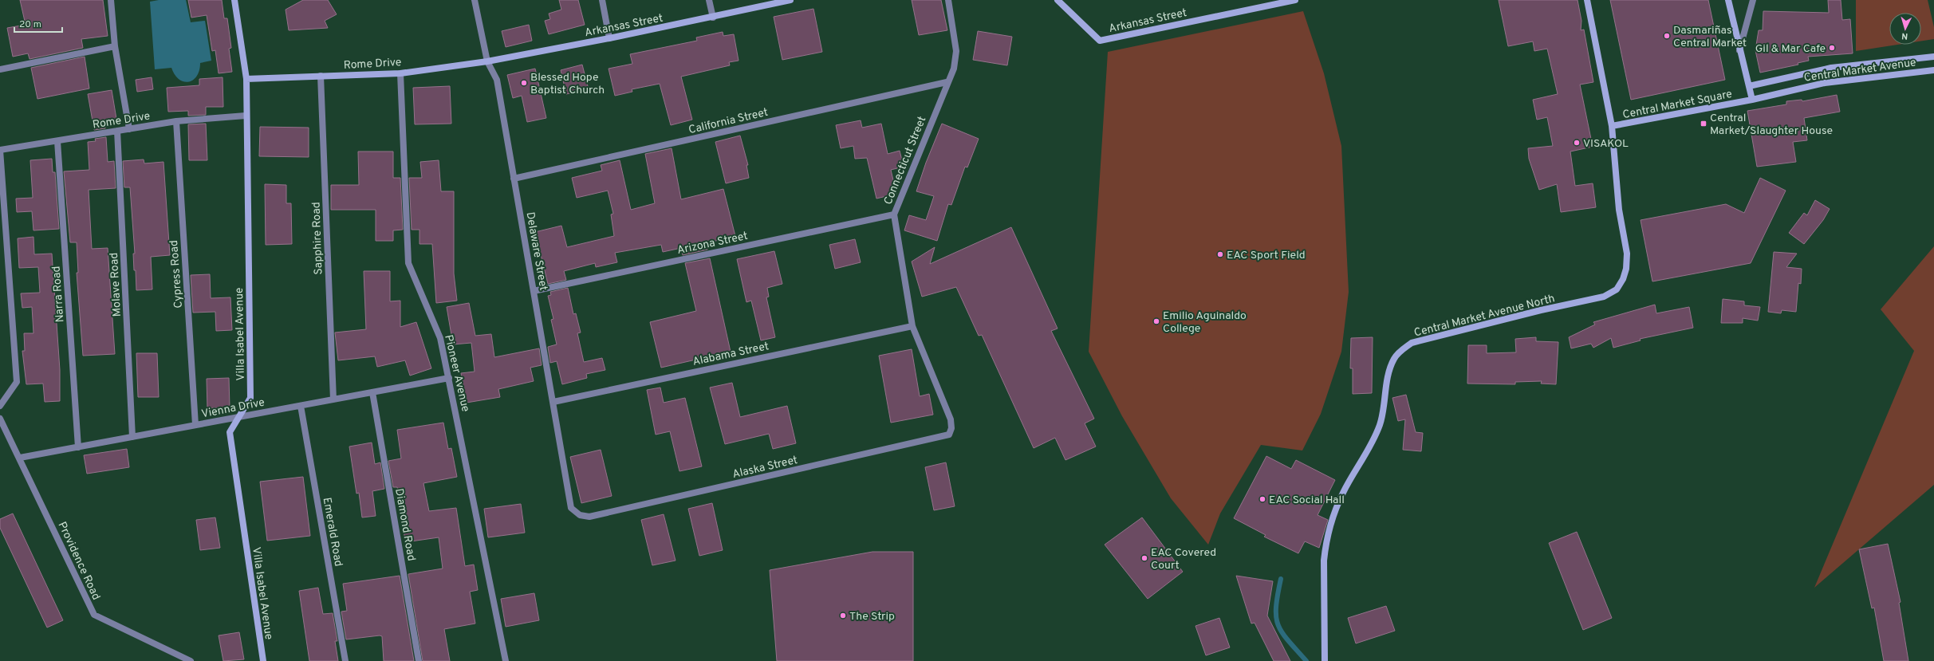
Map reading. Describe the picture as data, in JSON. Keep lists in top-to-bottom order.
{
  "streets": {
    "street": [
      "Arkansas Street",
      "Rome Drive",
      "Central Market Avenue",
      "Central Market Square",
      "California Street",
      "Connecticut Street",
      "Sapphire Road",
      "Arizona Street",
      "Delaware Street",
      "Cypress Road",
      "Molave Road",
      "Narra Road",
      "Central Market Avenue North",
      "Villa Isabel Avenue",
      "Alabama Street",
      "Pioneer Avenue",
      "Vienna Drive",
      "Alaska Street",
      "Diamond Road",
      "Emerald Road",
      "Providence Road"
    ]
  },
  "crossings": [
    ["Arkansas Street", "Rome Drive"],
    ["Arkansas Street", "Delaware Street"],
    ["Rome Drive", "Sapphire Road"],
    ["Rome Drive", "Cypress Road"],
    ["Rome Drive", "Molave Road"],
    ["Rome Drive", "Narra Road"],
    ["Rome Drive", "Villa Isabel Avenue"],
    ["Rome Drive", "Pioneer Avenue"],
    ["Central Market Avenue", "Central Market Square"],
    ["Central Market Square", "Central Market Avenue North"],
    ["California Street", "Connecticut Street"],
    ["California Street", "Delaware Street"],
    ["Connecticut Street", "Arizona Street"],
    ["Connecticut Street", "Alabama Street"],
    ["Connecticut Street", "Alaska Street"],
    ["Sapphire Road", "Vienna Drive"],
    ["Arizona Street", "Delaware Street"],
    ["Delaware Street", "Alabama Street"],
    ["Delaware Street", "Alaska Street"],
    ["Cypress Road", "Vienna Drive"],
    ["Molave Road", "Vienna Drive"],
    ["Narra Road", "Vienna Drive"],
    ["Villa Isabel Avenue", "Vienna Drive"],
    ["Pioneer Avenue", "Vienna Drive"],
    ["Vienna Drive", "Diamond Road"],
    ["Vienna Drive", "Emerald Road"],
    ["Vienna Drive", "Providence Road"]
  ],
  "places": {
    "other": [
      "Dasmariñas Central Market",
      "Gil & Mar Cafe",
      "Blessed Hope Baptist Church",
      "VISAKOL",
      "EAC Sport Field",
      "Emilio Aguinaldo College",
      "EAC Social Hall",
      "EAC Covered Court",
      "The Strip"
    ],
    "transit": ["Central Market/Slaughter House"]
  },
  "scale_bar": "20 m",
  "north": "bottom"
}
